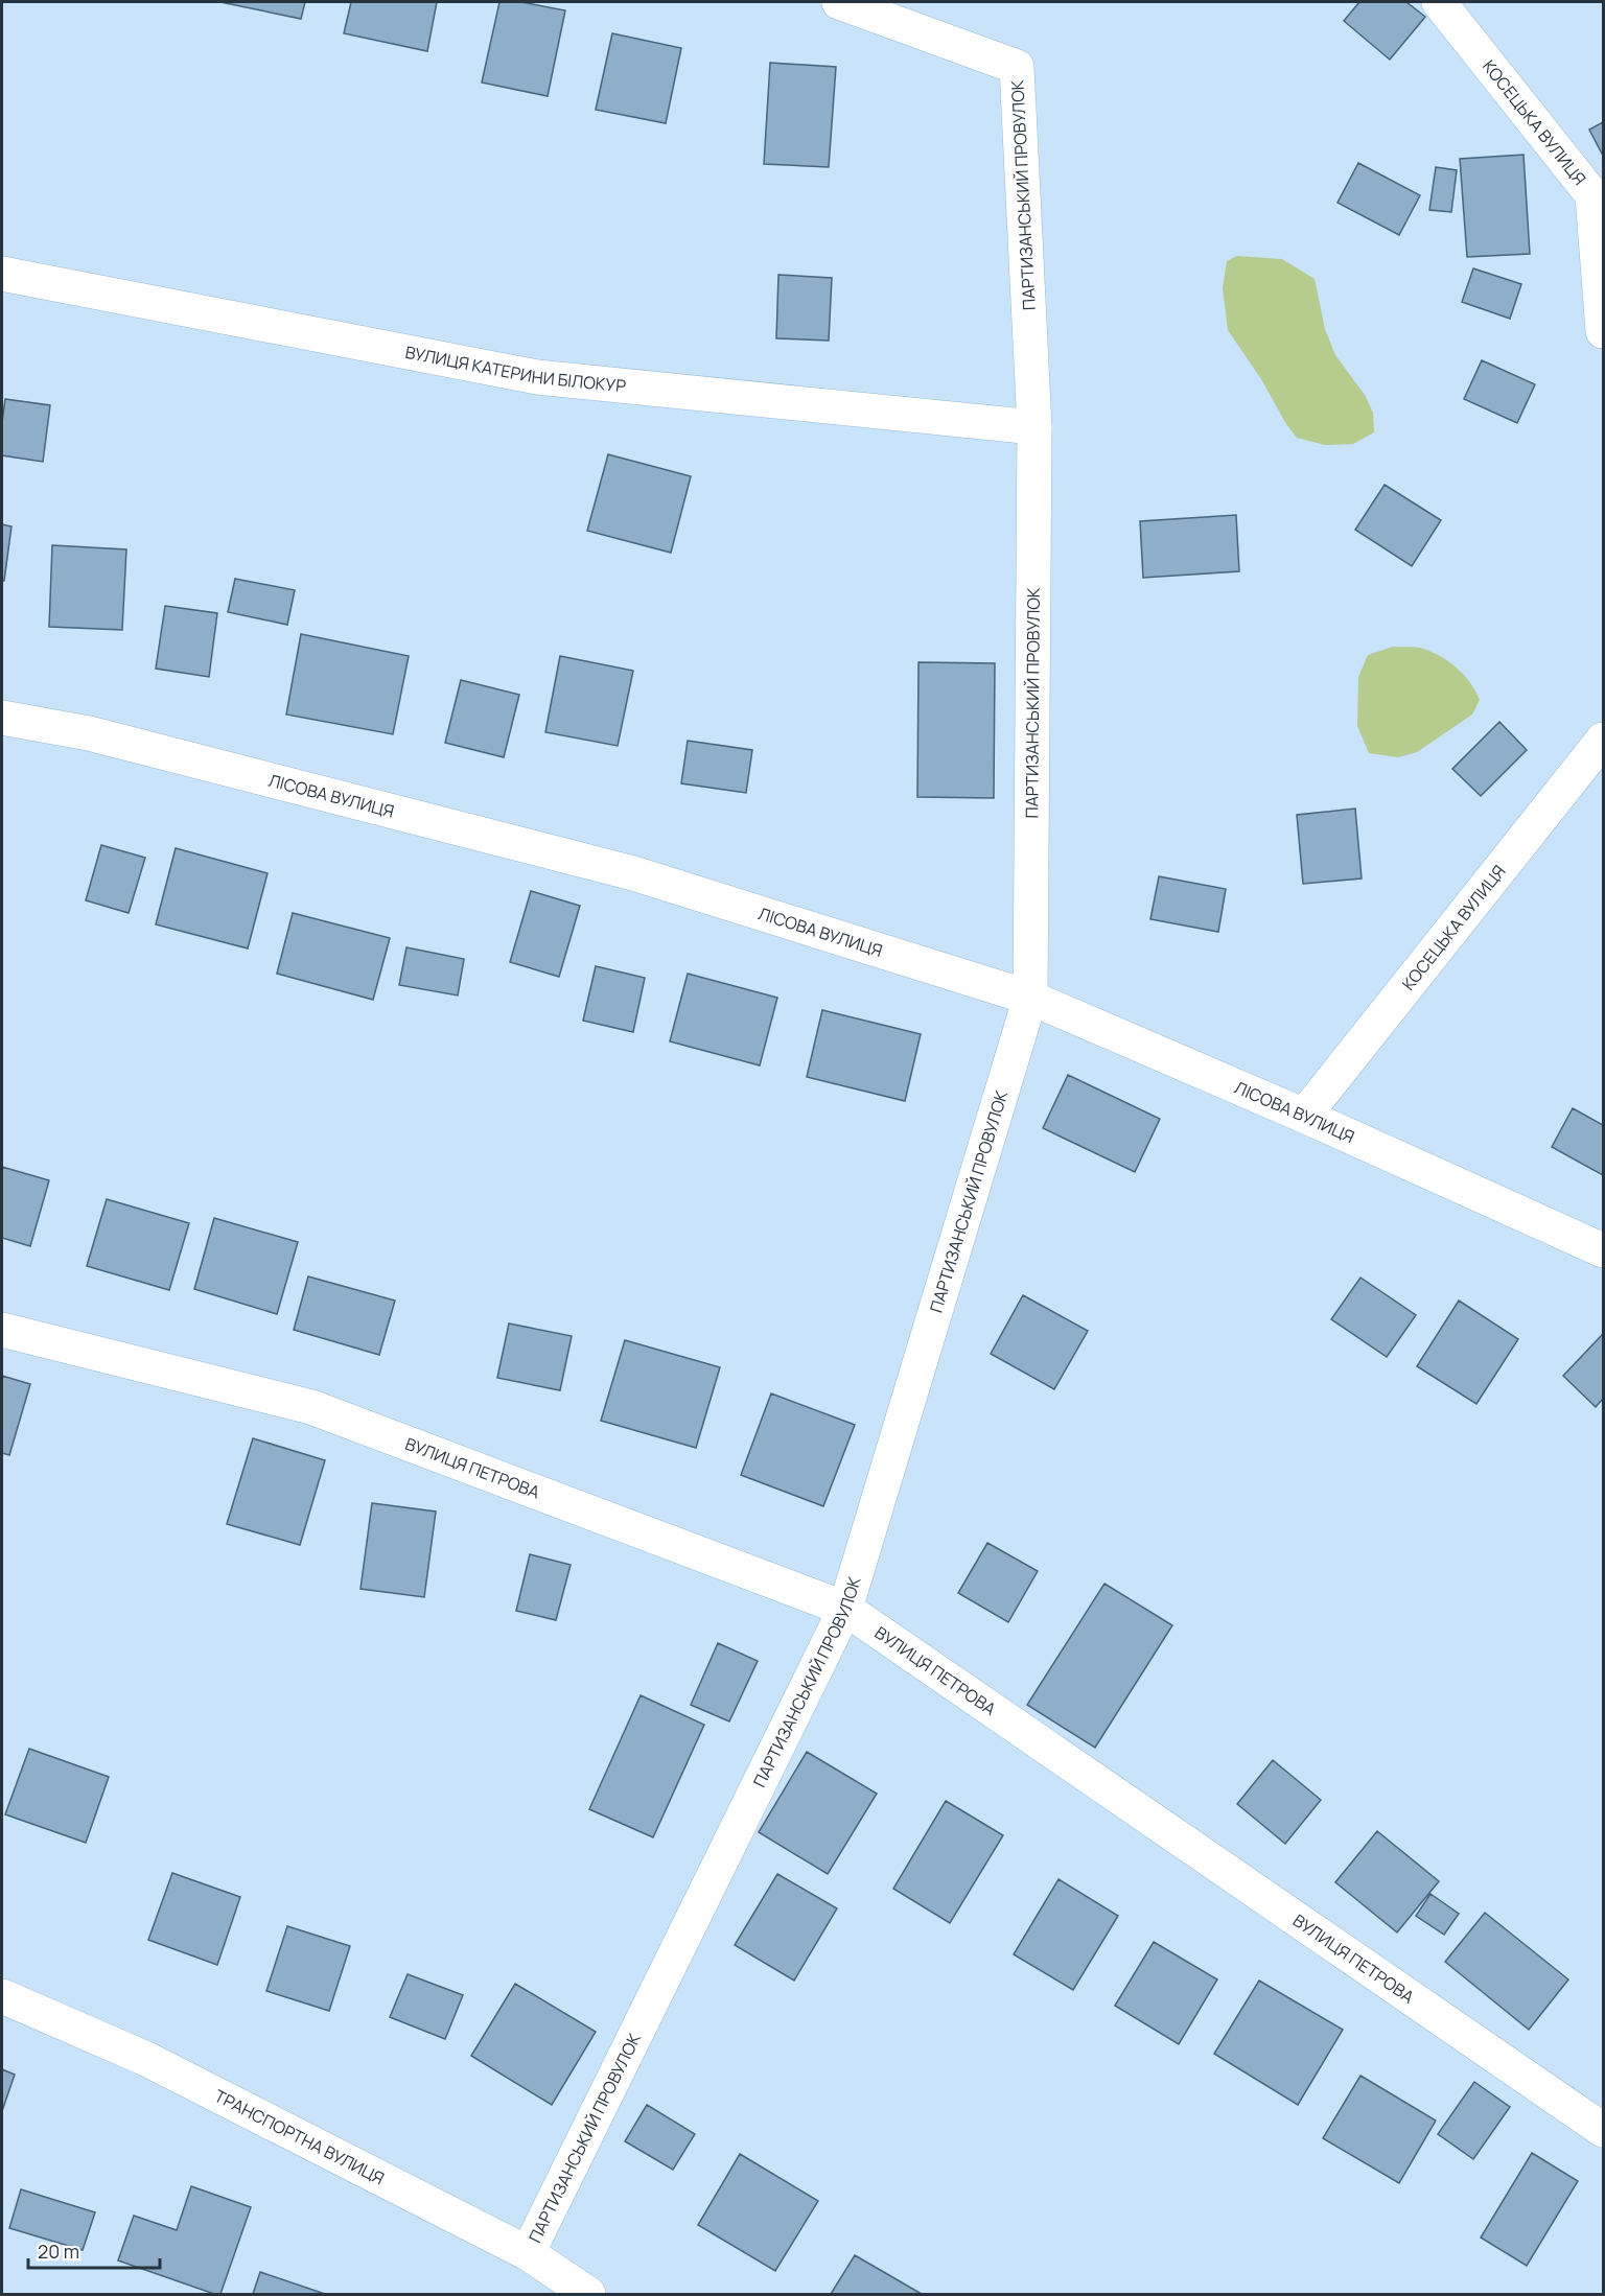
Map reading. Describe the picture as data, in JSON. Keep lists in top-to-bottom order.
{
  "streets": {
    "street": [
      "КОСЕЦЬКА ВУЛИЦЯ",
      "ПАРТИЗАНСЬКИЙ ПРОВУЛОК",
      "ВУЛИЦЯ КАТЕРИНИ БІЛОКУР",
      "ЛІСОВА ВУЛИЦЯ",
      "ВУЛИЦЯ ПЕТРОВА",
      "ТРАНСПОРТНА ВУЛИЦЯ"
    ]
  },
  "crossings": [
    ["КОСЕЦЬКА ВУЛИЦЯ", "ЛІСОВА ВУЛИЦЯ"],
    ["ПАРТИЗАНСЬКИЙ ПРОВУЛОК", "ВУЛИЦЯ КАТЕРИНИ БІЛОКУР"],
    ["ПАРТИЗАНСЬКИЙ ПРОВУЛОК", "ЛІСОВА ВУЛИЦЯ"],
    ["ПАРТИЗАНСЬКИЙ ПРОВУЛОК", "ВУЛИЦЯ ПЕТРОВА"],
    ["ПАРТИЗАНСЬКИЙ ПРОВУЛОК", "ТРАНСПОРТНА ВУЛИЦЯ"]
  ],
  "scale_bar": "20 m"
}
